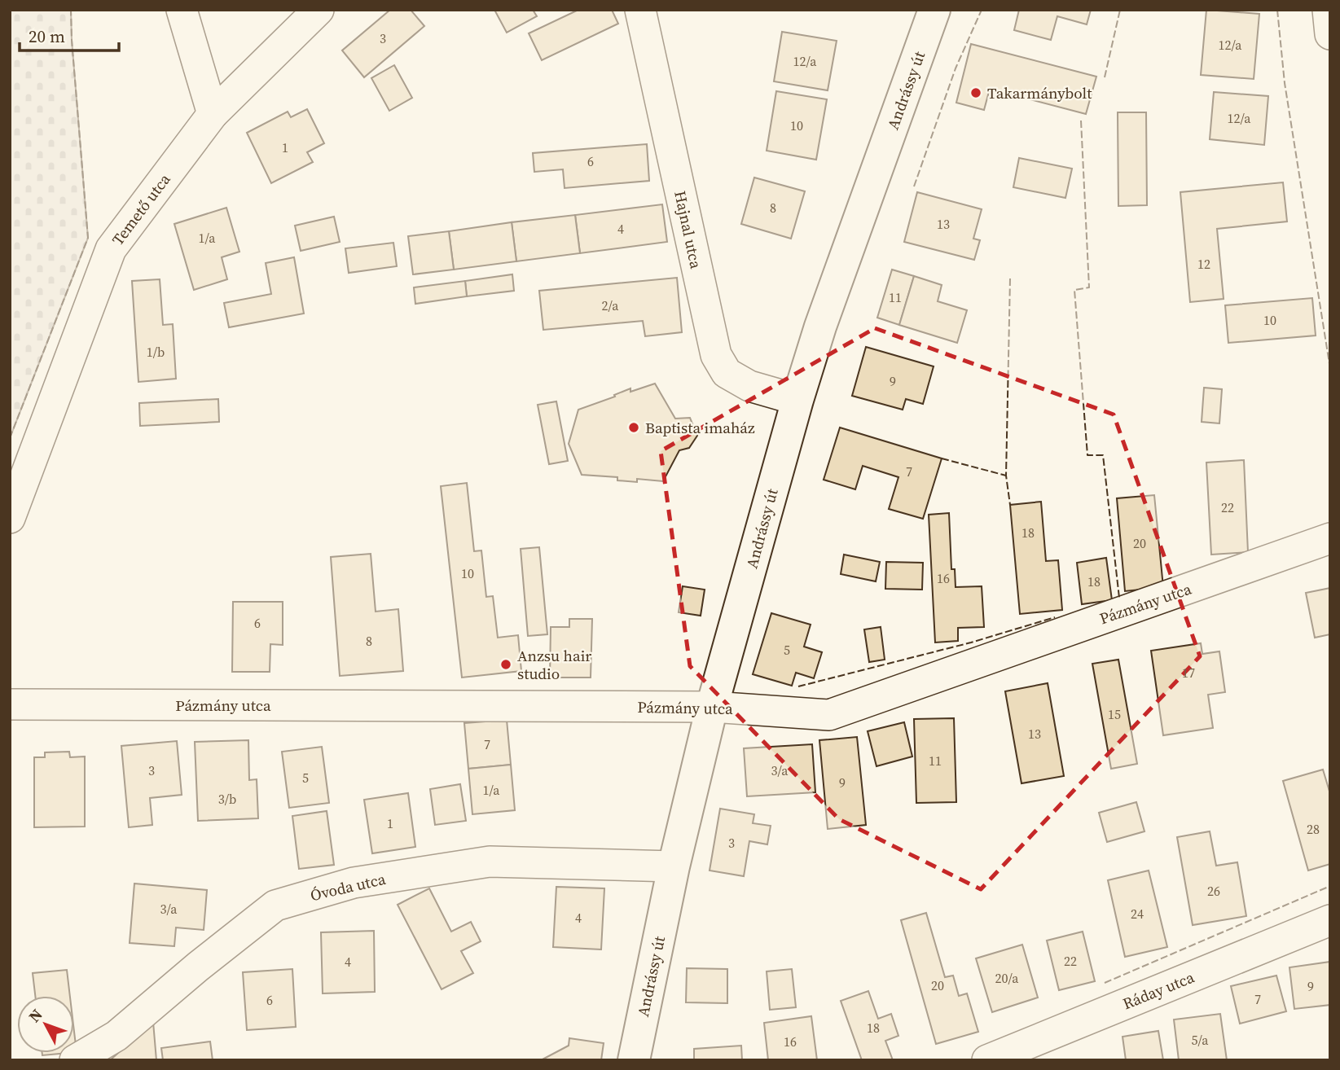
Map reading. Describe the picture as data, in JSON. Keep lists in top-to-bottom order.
{
  "streets": {
    "main road": ["Andrássy út"],
    "street": [
      "Temető utca",
      "Hajnal utca",
      "Pázmány utca",
      "Óvoda utca",
      "Ráday utca"
    ]
  },
  "crossings": [
    ["Andrássy út", "Hajnal utca"],
    ["Andrássy út", "Pázmány utca"],
    ["Andrássy út", "Óvoda utca"]
  ],
  "places": ["Takarmánybolt", "Baptista imaház", "Anzsu hair studio"],
  "house_numbers": [
    "3",
    "12/a",
    "12/a",
    "12/a",
    "10",
    "1",
    "6",
    "8",
    "13",
    "4",
    "1/a",
    "12",
    "11",
    "2/a",
    "10",
    "1/b",
    "9",
    "7",
    "22",
    "18",
    "20",
    "10",
    "16",
    "18",
    "6",
    "8",
    "5",
    "17",
    "15",
    "13",
    "7",
    "11",
    "3",
    "3/a",
    "5",
    "9",
    "1/a",
    "3/b",
    "1",
    "28",
    "3",
    "26",
    "3/a",
    "24",
    "4",
    "22",
    "4",
    "20/a",
    "20",
    "9",
    "7",
    "6",
    "18",
    "5/a",
    "16"
  ],
  "scale_bar": "20 m",
  "north": "top left"
}
